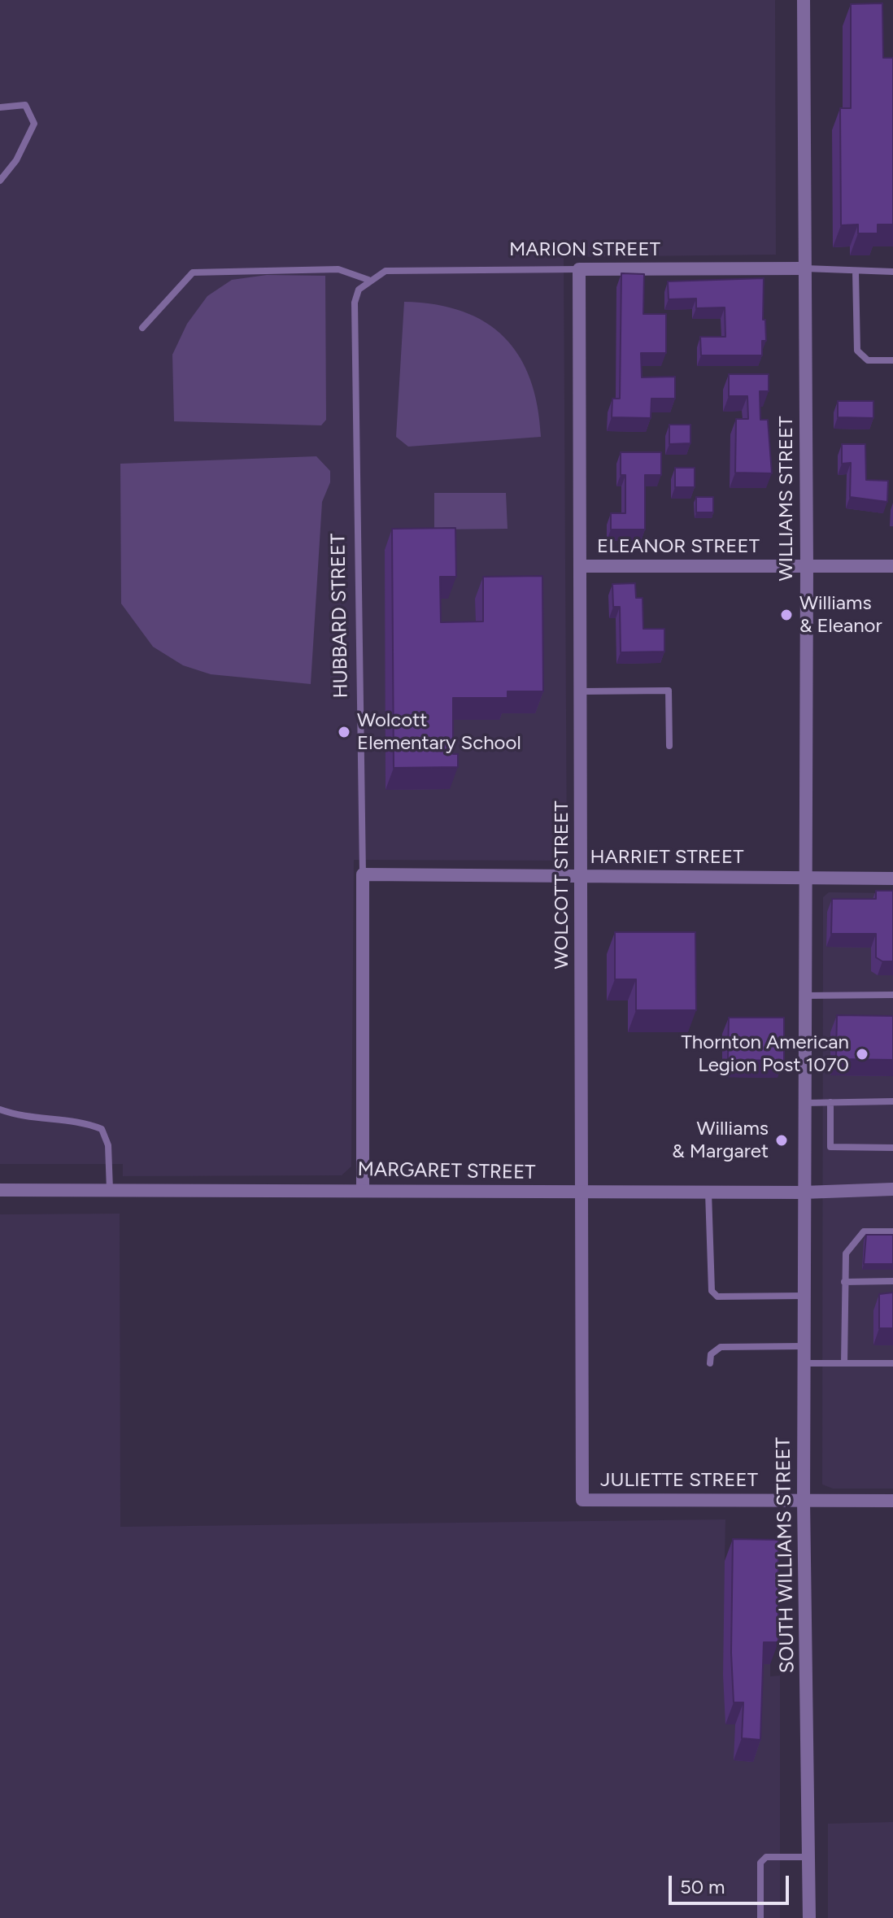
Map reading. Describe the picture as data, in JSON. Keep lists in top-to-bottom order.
{
  "streets": {
    "street": [
      "MARION STREET",
      "WILLIAMS STREET",
      "ELEANOR STREET",
      "HUBBARD STREET",
      "HARRIET STREET",
      "WOLCOTT STREET",
      "MARGARET STREET",
      "JULIETTE STREET",
      "SOUTH WILLIAMS STREET"
    ]
  },
  "crossings": [
    ["MARION STREET", "WILLIAMS STREET"],
    ["MARION STREET", "HUBBARD STREET"],
    ["MARION STREET", "WOLCOTT STREET"],
    ["WILLIAMS STREET", "ELEANOR STREET"],
    ["WILLIAMS STREET", "HARRIET STREET"],
    ["WILLIAMS STREET", "MARGARET STREET"],
    ["WILLIAMS STREET", "SOUTH WILLIAMS STREET"],
    ["ELEANOR STREET", "WOLCOTT STREET"],
    ["HUBBARD STREET", "HARRIET STREET"],
    ["HUBBARD STREET", "MARGARET STREET"],
    ["HARRIET STREET", "WOLCOTT STREET"],
    ["WOLCOTT STREET", "MARGARET STREET"],
    ["WOLCOTT STREET", "JULIETTE STREET"],
    ["MARGARET STREET", "SOUTH WILLIAMS STREET"],
    ["JULIETTE STREET", "SOUTH WILLIAMS STREET"]
  ],
  "places": [
    "Williams & Eleanor",
    "Wolcott Elementary School",
    "Thornton American Legion Post 1070",
    "Williams & Margaret"
  ],
  "scale_bar": "50 m"
}
